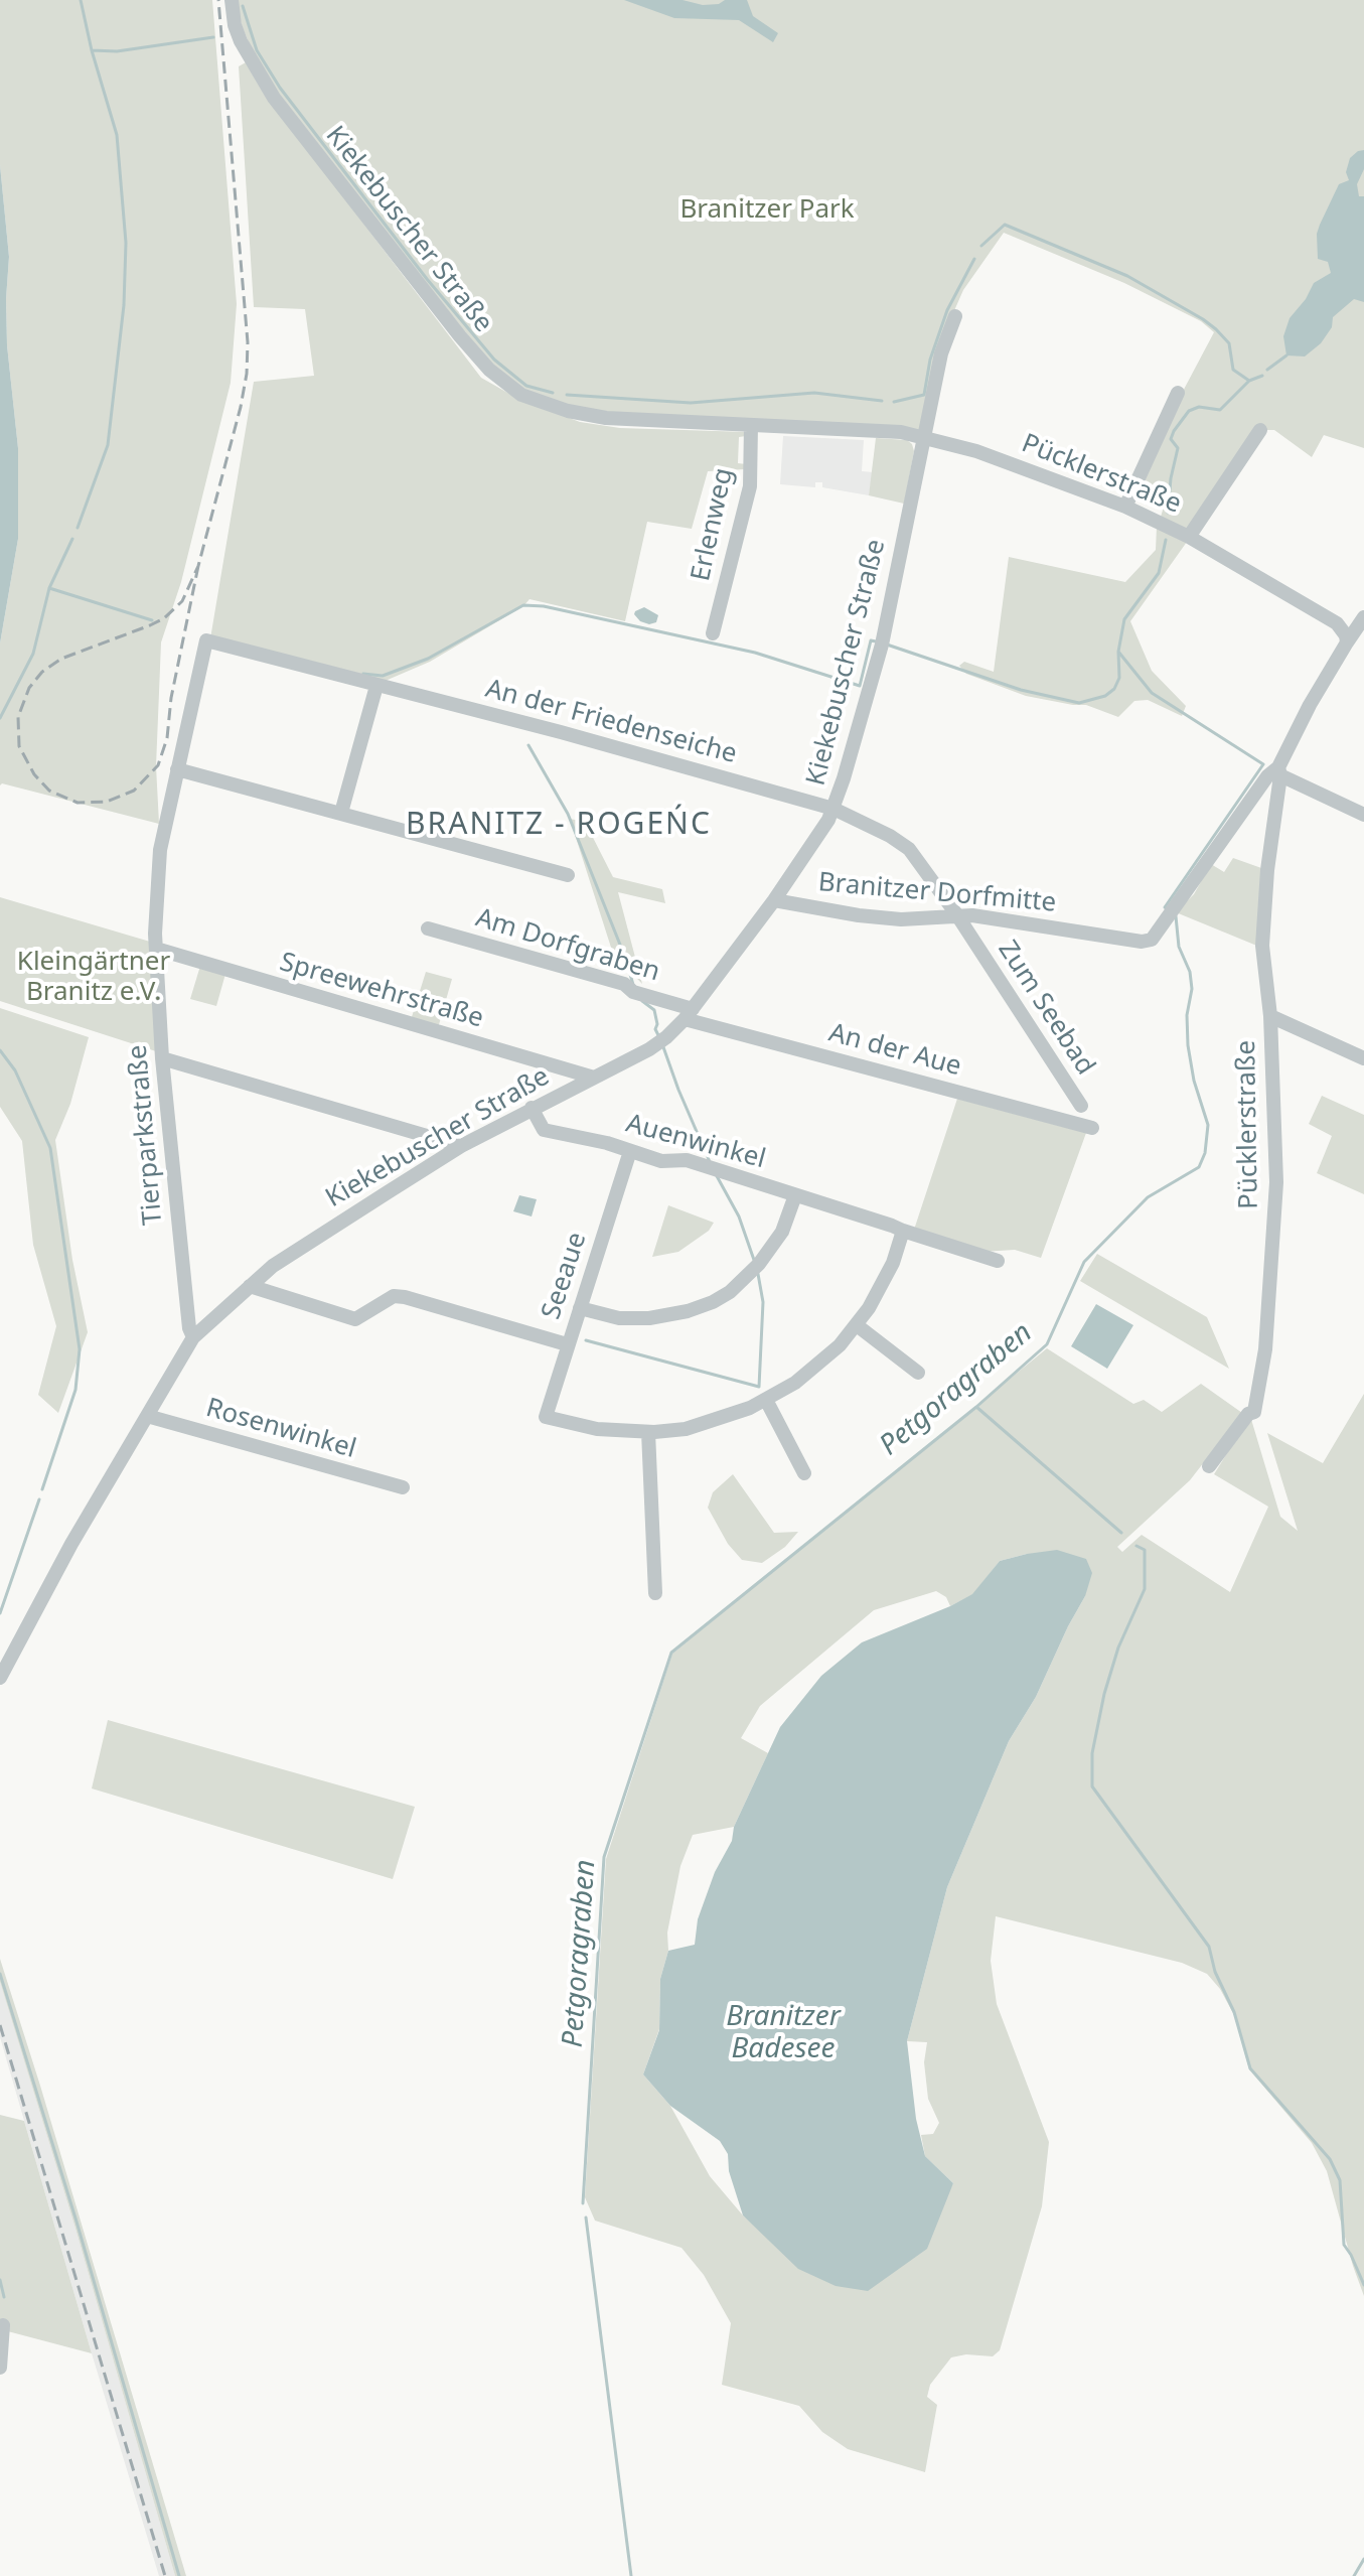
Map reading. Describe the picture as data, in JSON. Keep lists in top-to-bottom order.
{
  "streets": {
    "street": [
      "Kiekebuscher Straße",
      "Pücklerstraße",
      "Erlenweg",
      "An der Friedenseiche",
      "Branitzer Dorfmitte",
      "Am Dorfgraben",
      "Spreewehrstraße",
      "Zum Seebad",
      "An der Aue",
      "Tierparkstraße",
      "Auenwinkel",
      "Seeaue",
      "Rosenwinkel"
    ]
  },
  "crossings": [
    ["Kiekebuscher Straße", "Pücklerstraße"],
    ["Kiekebuscher Straße", "Erlenweg"],
    ["Kiekebuscher Straße", "An der Friedenseiche"],
    ["Kiekebuscher Straße", "Branitzer Dorfmitte"],
    ["Kiekebuscher Straße", "Am Dorfgraben"],
    ["Kiekebuscher Straße", "Spreewehrstraße"],
    ["Kiekebuscher Straße", "Zum Seebad"],
    ["Kiekebuscher Straße", "An der Aue"],
    ["Kiekebuscher Straße", "Tierparkstraße"],
    ["Kiekebuscher Straße", "Auenwinkel"],
    ["Kiekebuscher Straße", "Rosenwinkel"],
    ["Pücklerstraße", "Branitzer Dorfmitte"],
    ["An der Friedenseiche", "Zum Seebad"],
    ["An der Friedenseiche", "Tierparkstraße"],
    ["Branitzer Dorfmitte", "Zum Seebad"],
    ["Am Dorfgraben", "An der Aue"],
    ["Spreewehrstraße", "Tierparkstraße"],
    ["Auenwinkel", "Seeaue"]
  ],
  "districts": ["BRANITZ - ROGEŃC"],
  "water": ["Petgoragraben", "Branitzer Badesee"],
  "parks": ["Branitzer Park", "Kleingärtner Branitz e.V."]
}
